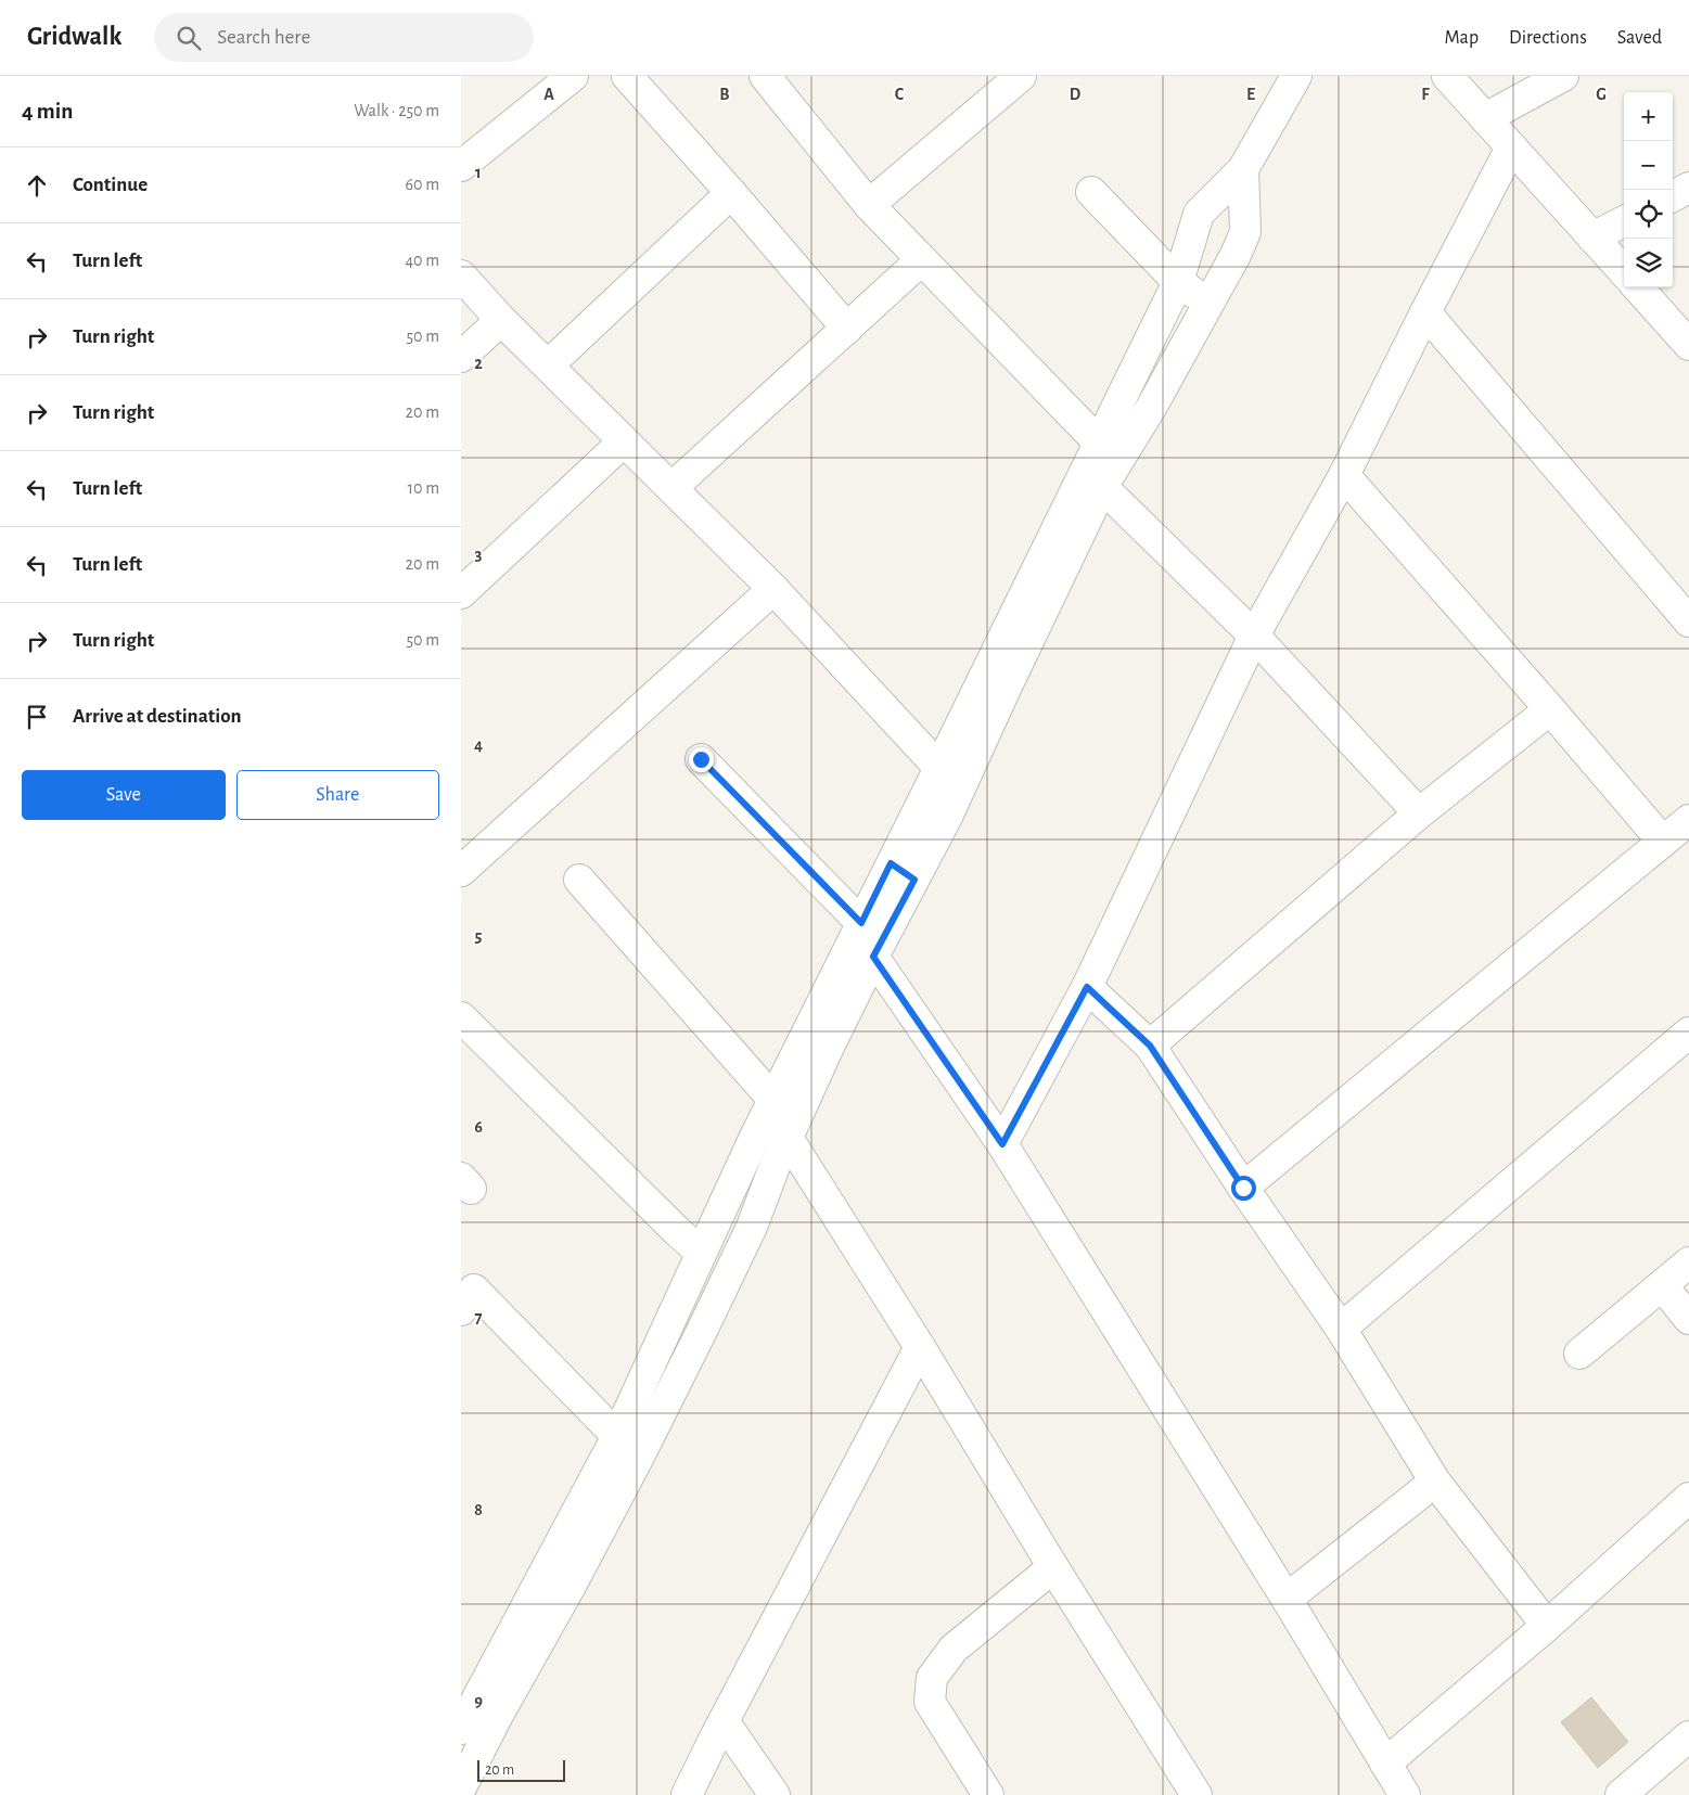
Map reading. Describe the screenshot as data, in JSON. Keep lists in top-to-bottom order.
{
  "scale_bar": "20 m",
  "page": {
    "header": "Gridwalk",
    "search": "Search here",
    "nav": ["Map", "Directions", "Saved"],
    "heading": ["4 min", "Walk · 250 m"],
    "map_buttons": ["+", "−"],
    "list": [
      ["Continue", "60 m"],
      ["Turn left", "40 m"],
      ["Turn right", "50 m"],
      ["Turn right", "20 m"],
      ["Turn left", "10 m"],
      ["Turn left", "20 m"],
      ["Turn right", "50 m"],
      "Arrive at destination"
    ],
    "buttons": ["Save", "Share"],
    "scale": "20 m"
  },
  "grid": {
    "columns": [
      "A",
      "B",
      "C",
      "D",
      "E",
      "F",
      "G"
    ],
    "rows": [
      "1",
      "2",
      "3",
      "4",
      "5",
      "6",
      "7",
      "8",
      "9"
    ]
  }
}
